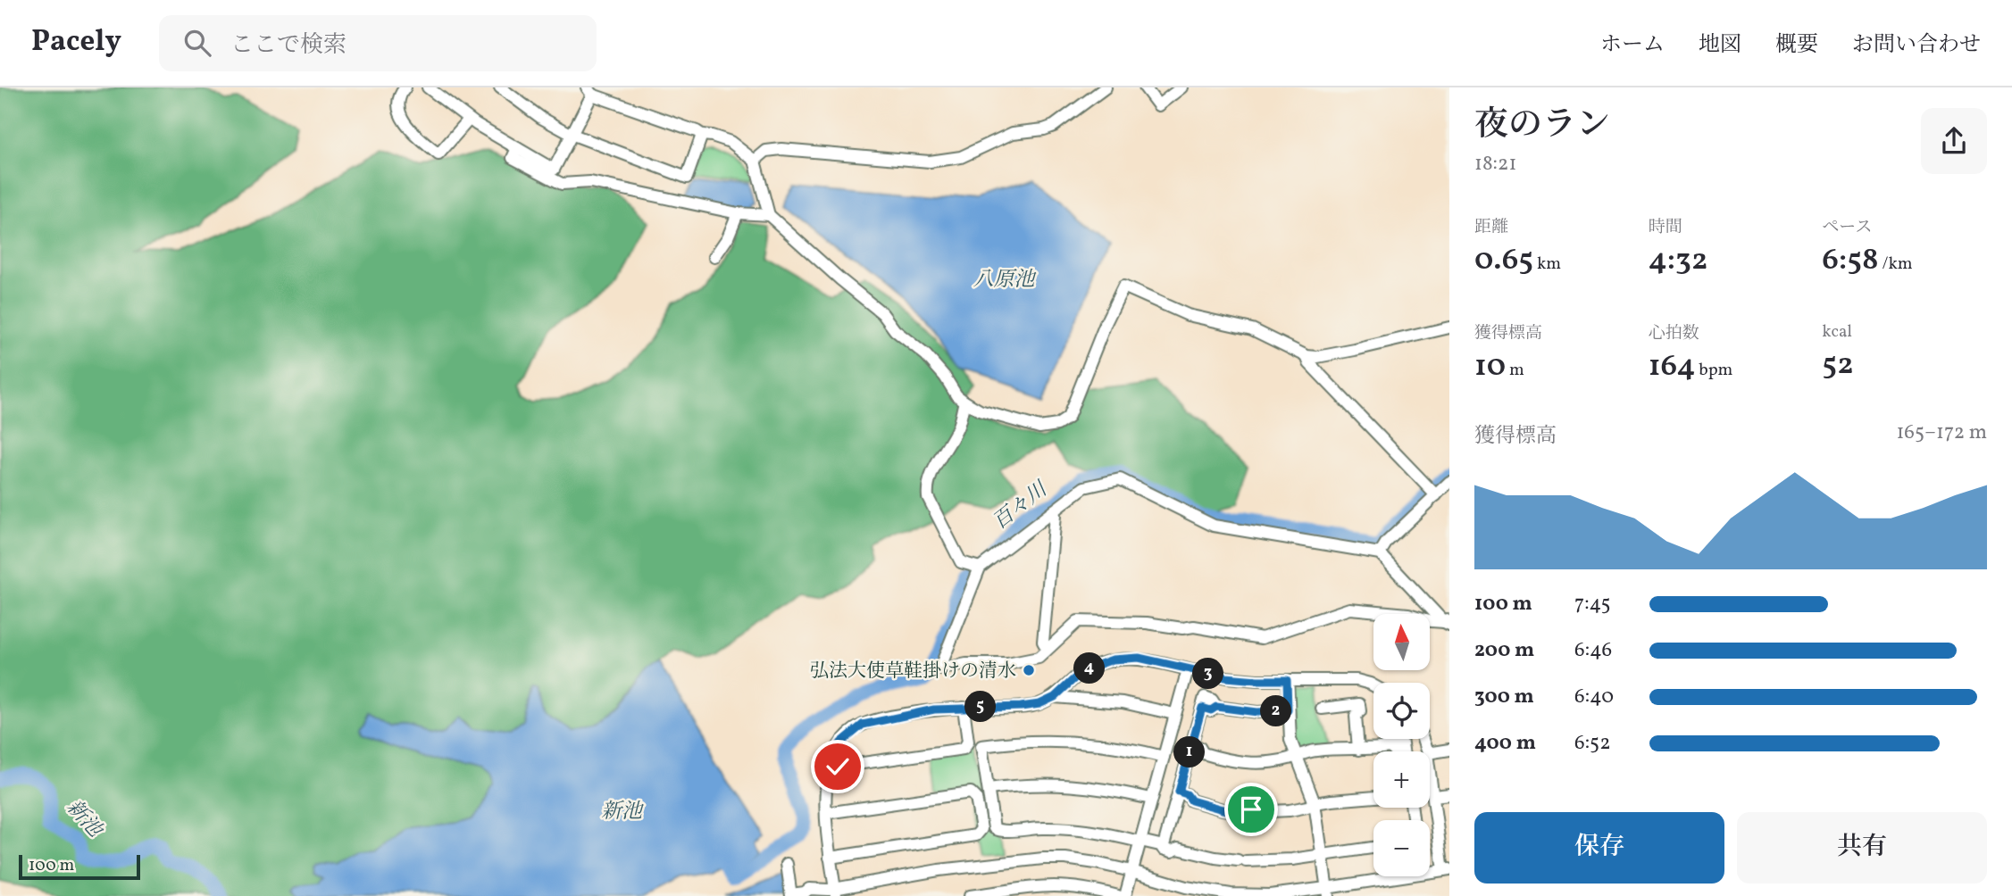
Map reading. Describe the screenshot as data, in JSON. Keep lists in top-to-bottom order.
{
  "water": ["八原池", "百々川", "新池"],
  "places": ["弘法大使草鞋掛けの清水"],
  "scale_bar": "100 m",
  "north": "top",
  "page": {
    "header": "Pacely",
    "search": "ここで検索",
    "nav": [
      "ホーム",
      "地図",
      "概要",
      "お問い合わせ"
    ],
    "heading": ["夜のラン", "18:21"],
    "stats": [
      ["距離", "0.65 km"],
      ["時間", "4:32"],
      ["ペース", "6:58 /km"],
      ["獲得標高", "10 m"],
      ["心拍数", "164 bpm"],
      ["kcal", "52"]
    ],
    "chart": ["獲得標高", "165–172 m"],
    "list": [
      {
        "name": "100 m",
        "note": "7:45"
      },
      {
        "name": "200 m",
        "note": "6:46"
      },
      {
        "name": "300 m",
        "note": "6:40"
      },
      {
        "name": "400 m",
        "note": "6:52"
      }
    ],
    "map_buttons": ["+", "−"],
    "pins": [
      "4",
      "3",
      "5",
      "2",
      "1"
    ],
    "buttons": ["保存", "共有"],
    "scale": "100 m"
  }
}
